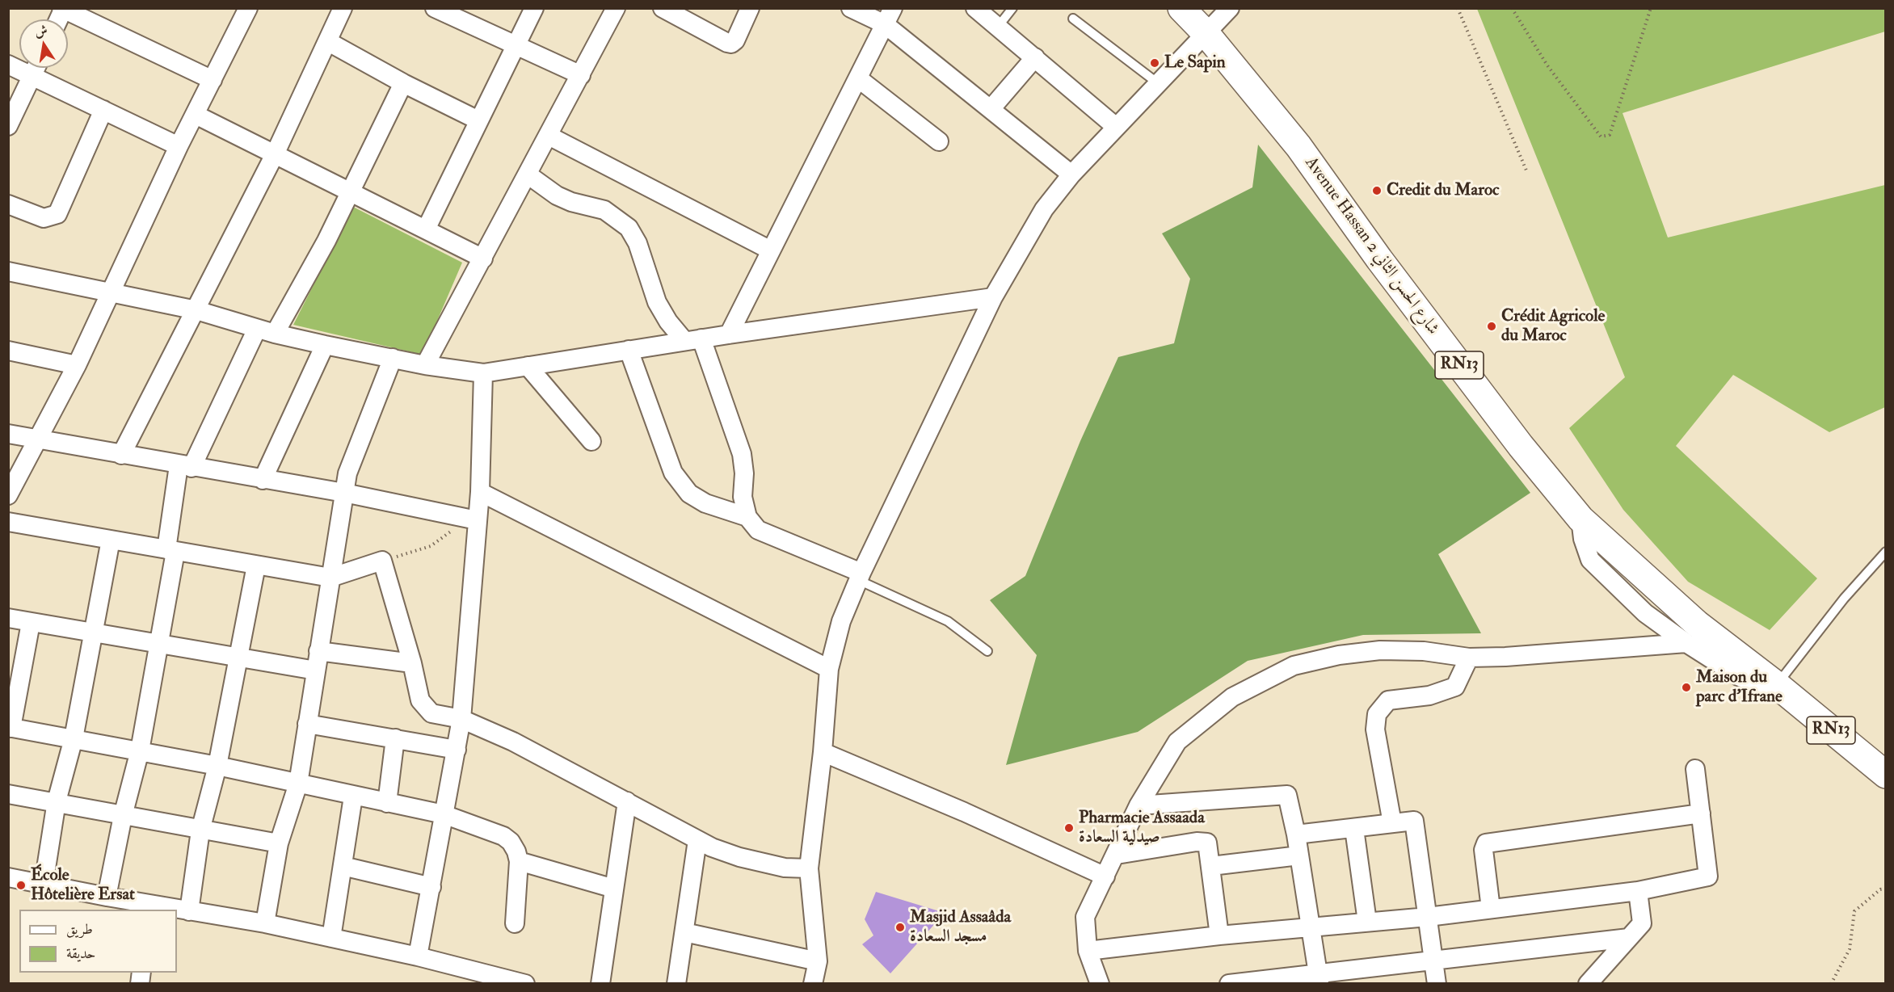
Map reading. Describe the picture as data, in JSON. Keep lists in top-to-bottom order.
{
  "streets": {
    "main road": ["Avenue Hassan 2 شارع الحسن الثاني", "RN13"]
  },
  "places": [
    "Le Sapin",
    "Credit du Maroc",
    "Crédit Agricole du Maroc",
    "Maison du parc d'Ifrane",
    "Pharmacie Assaada صيدلية السعادة",
    "École Hôtelière Ersat",
    "Masjid Assaâda مسجد السعادة"
  ],
  "legend": ["طريق", "حديقة"],
  "north": "top"
}
